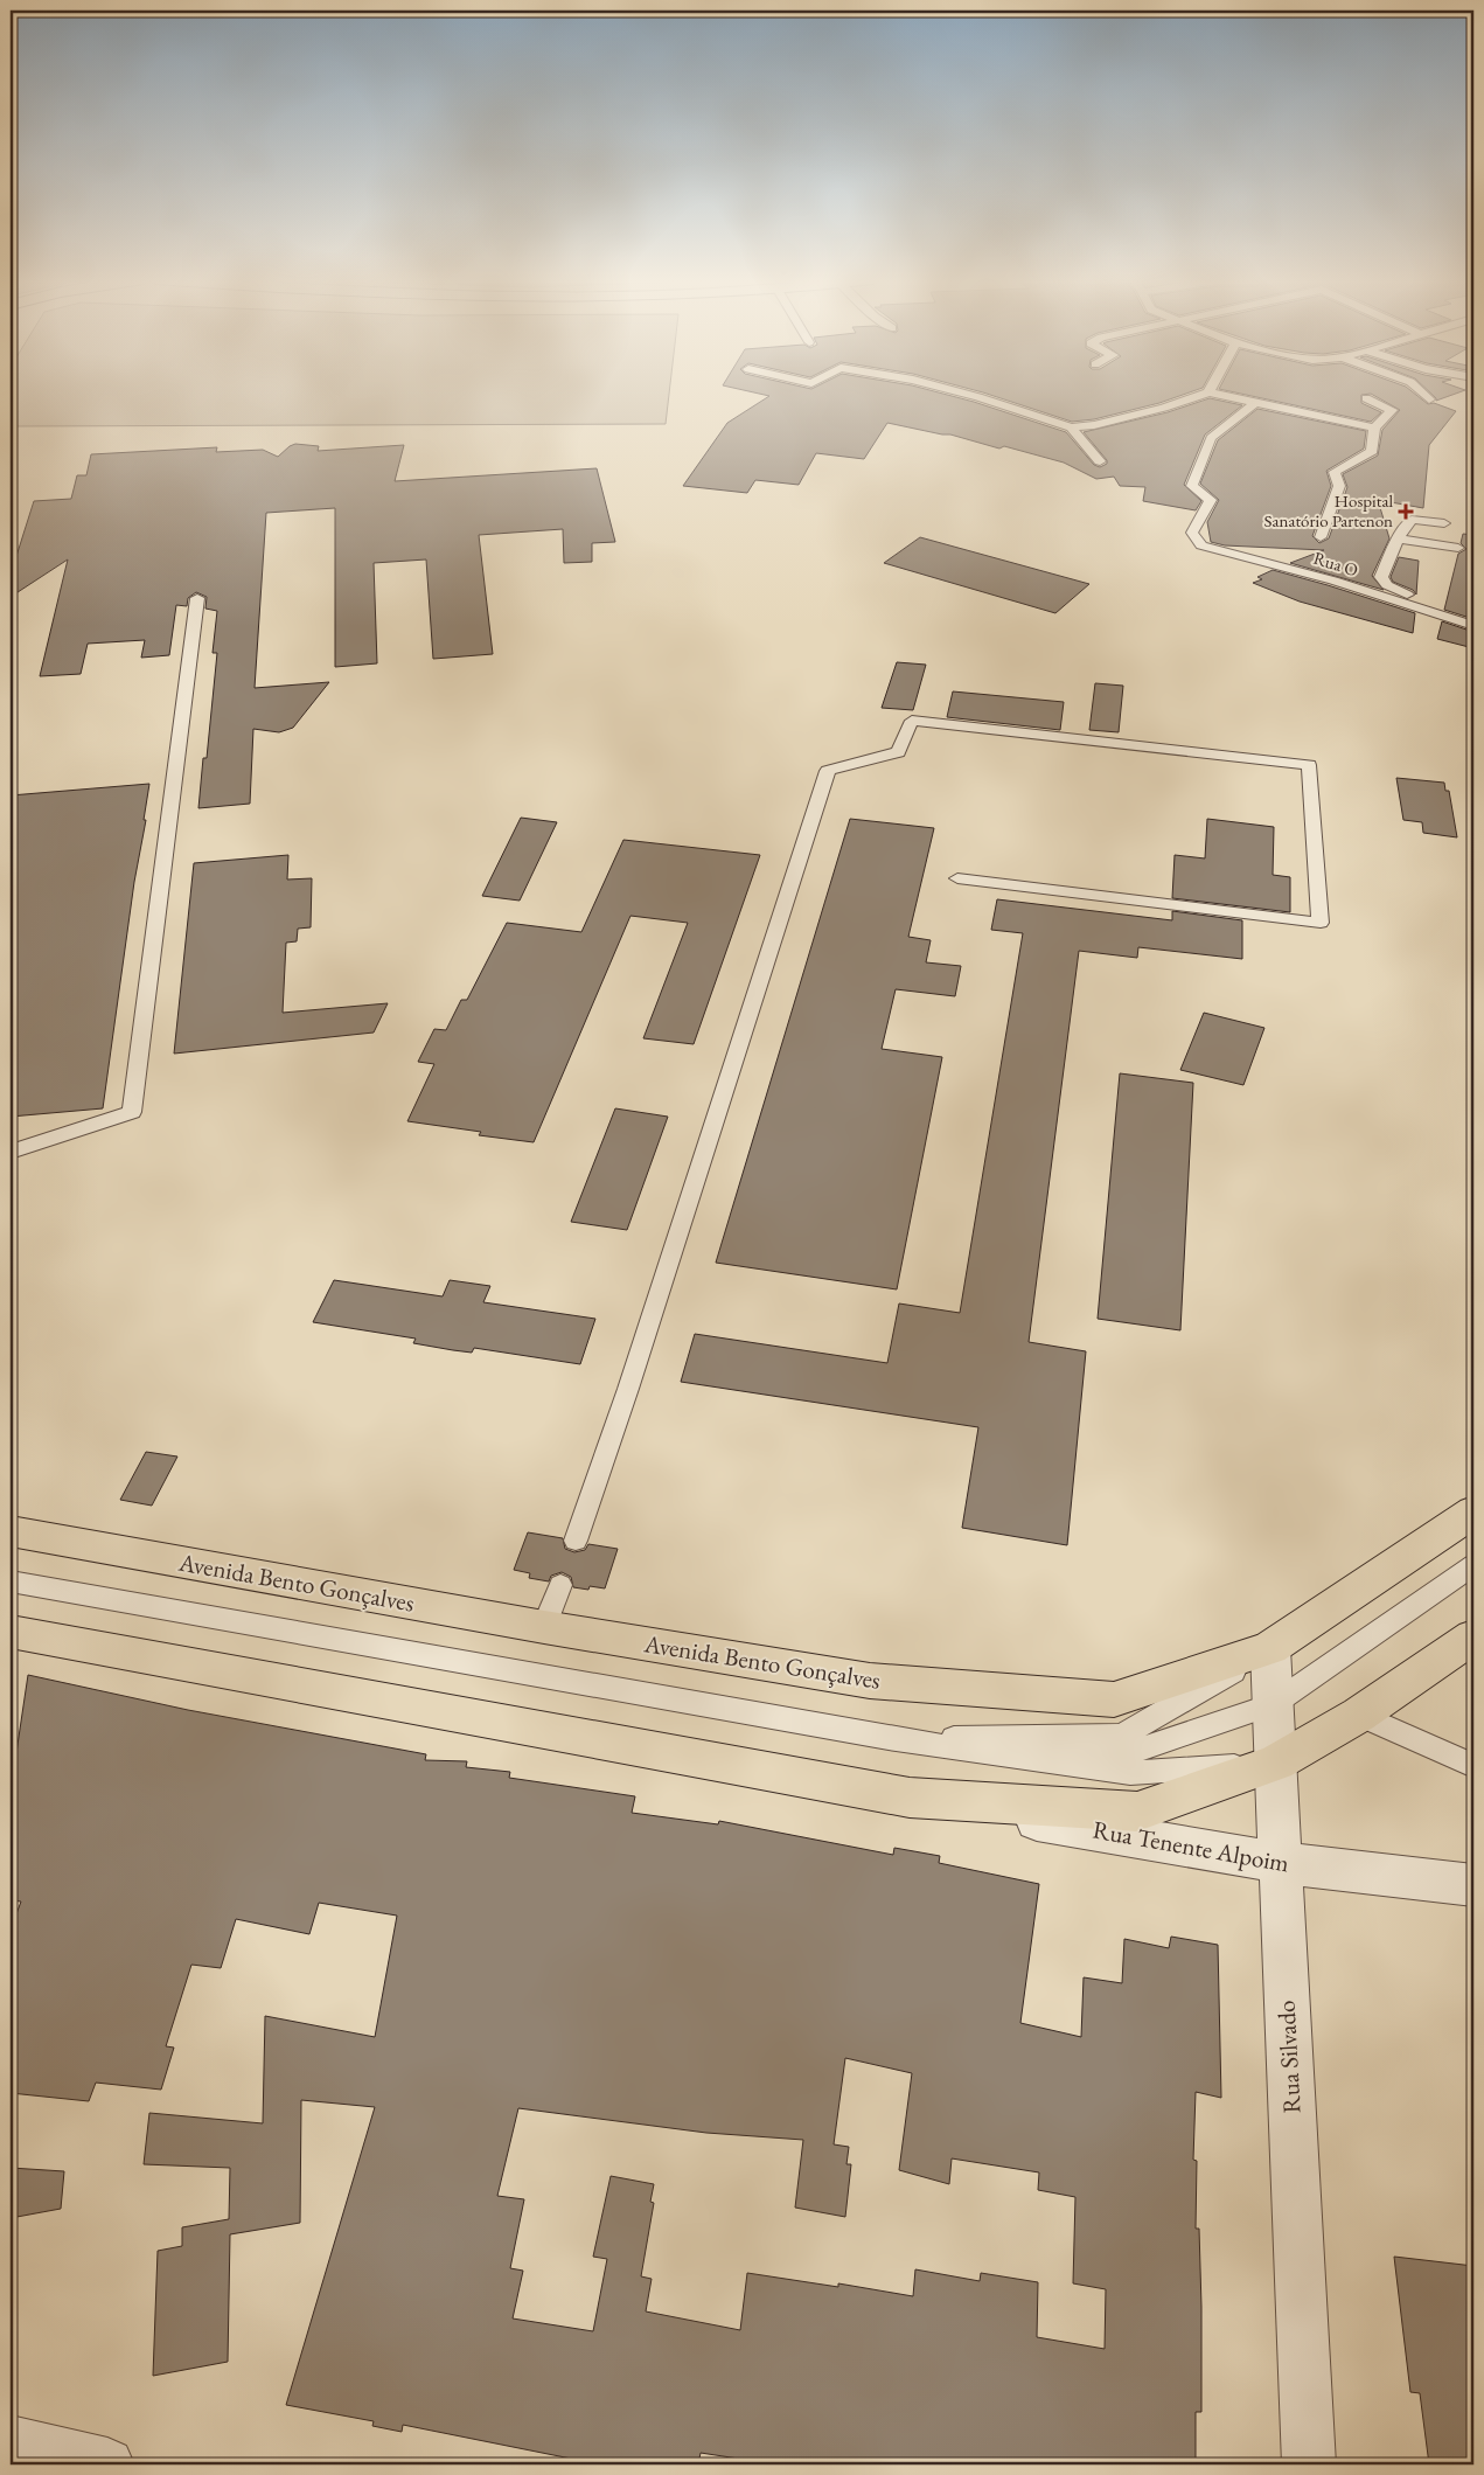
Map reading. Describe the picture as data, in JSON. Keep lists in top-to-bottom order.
{
  "streets": {
    "main road": ["Avenida Bento Gonçalves", "Rua Tenente Alpoim", "Rua Silvado"],
    "lane": ["Rua O"]
  },
  "crossings": [
    ["Avenida Bento Gonçalves", "Rua Silvado"],
    ["Rua Tenente Alpoim", "Rua Silvado"]
  ],
  "places": {
    "health": ["Hospital Sanatório Partenon"]
  }
}
